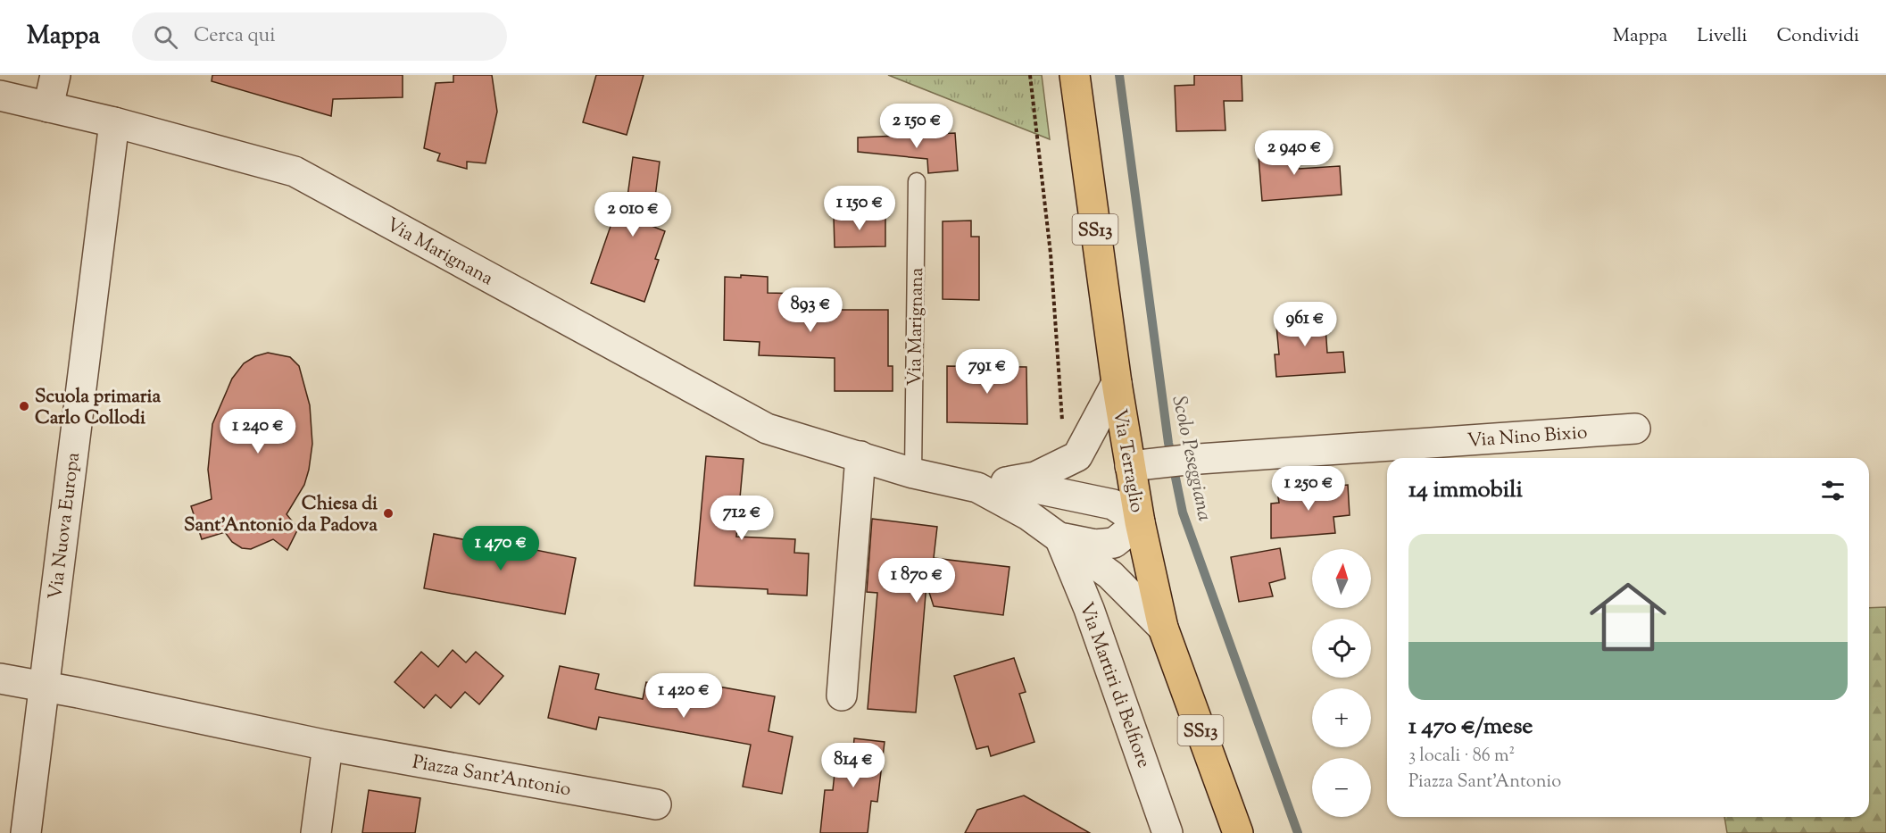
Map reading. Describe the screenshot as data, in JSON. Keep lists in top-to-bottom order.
{
  "streets": {
    "main road": ["SS13", "Via Terraglio"],
    "street": [
      "Via Marignana",
      "Via Nino Bixio",
      "Via Nuova Europa",
      "Via Martiri di Belfiore",
      "Piazza Sant'Antonio"
    ]
  },
  "crossings": [
    ["Via Marignana", "Via Terraglio"],
    ["Via Marignana", "Via Nuova Europa"],
    ["Via Marignana", "Via Martiri di Belfiore"],
    ["Via Nino Bixio", "Via Terraglio"],
    ["Via Nuova Europa", "Piazza Sant'Antonio"]
  ],
  "water": ["Scolo Peseggiana"],
  "places": ["Scuola primaria Carlo Collodi", "Chiesa di Sant'Antonio da Padova"],
  "north": "top",
  "page": {
    "header": "Mappa",
    "search": "Cerca qui",
    "nav": ["Mappa", "Livelli", "Condividi"],
    "price": [
      "2 150 €",
      "2 940 €",
      "1 150 €",
      "2 010 €",
      "893 €",
      "961 €",
      "791 €",
      "1 240 €",
      "1 250 €",
      "712 €",
      "1 470 €",
      "1 870 €",
      "1 420 €",
      "814 €"
    ],
    "heading": "14 immobili",
    "list": [
      {
        "name": "1 470 €/mese",
        "note": "3 locali · 86 m² · Piazza Sant'Antonio"
      }
    ],
    "map_buttons": ["+", "−"]
  }
}
